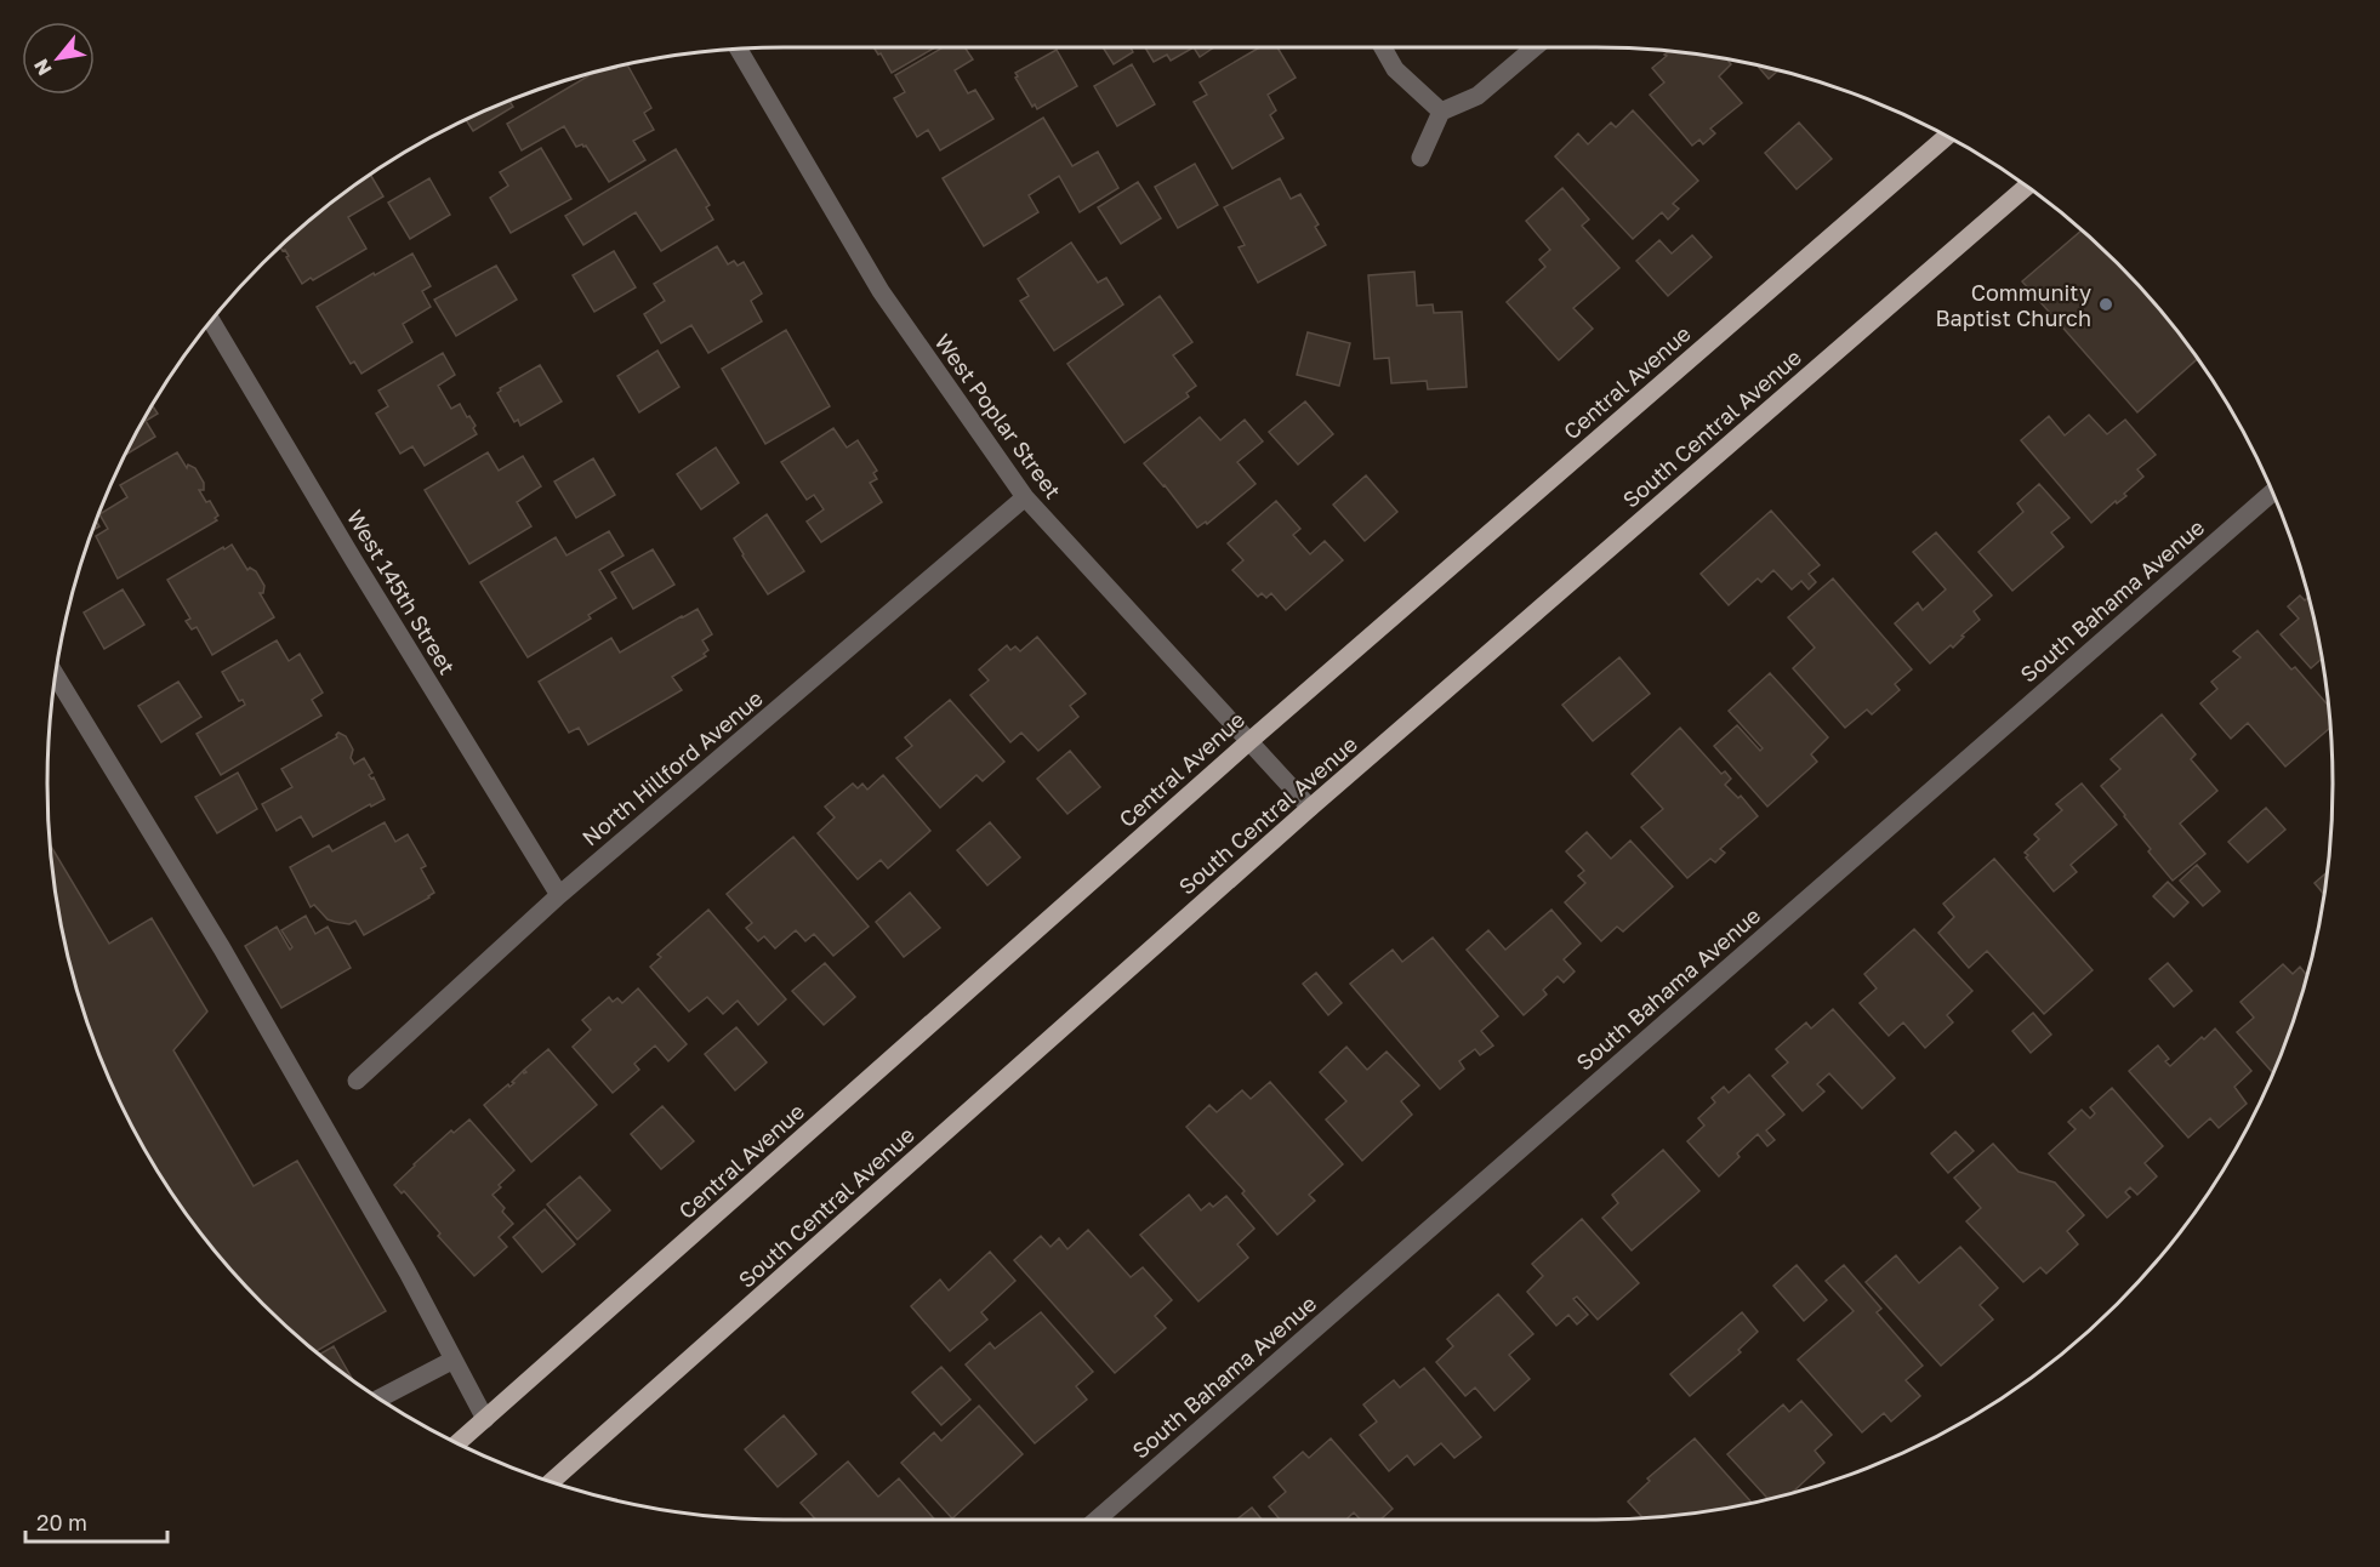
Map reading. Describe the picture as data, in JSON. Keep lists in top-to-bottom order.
{
  "streets": {
    "main road": ["Central Avenue", "South Central Avenue"],
    "street": [
      "West Poplar Street",
      "West 145th Street",
      "South Bahama Avenue",
      "North Hillford Avenue"
    ]
  },
  "crossings": [
    ["Central Avenue", "West Poplar Street"],
    ["West Poplar Street", "South Central Avenue"],
    ["West Poplar Street", "North Hillford Avenue"],
    ["West 145th Street", "North Hillford Avenue"]
  ],
  "places": ["Community Baptist Church"],
  "scale_bar": "20 m",
  "north": "bottom left"
}
